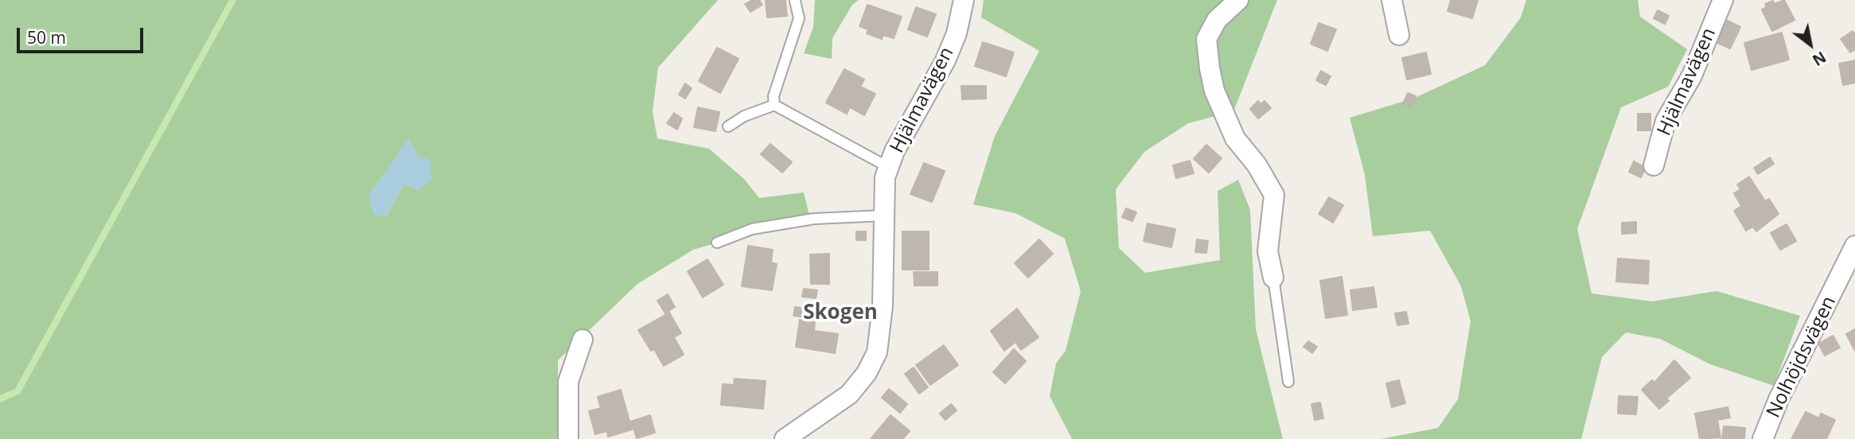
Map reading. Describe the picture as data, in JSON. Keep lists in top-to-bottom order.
{
  "streets": {
    "street": ["Hjälmavägen", "Nolhöjdsvägen"]
  },
  "districts": ["Skogen"],
  "scale_bar": "50 m",
  "north": "bottom right"
}
